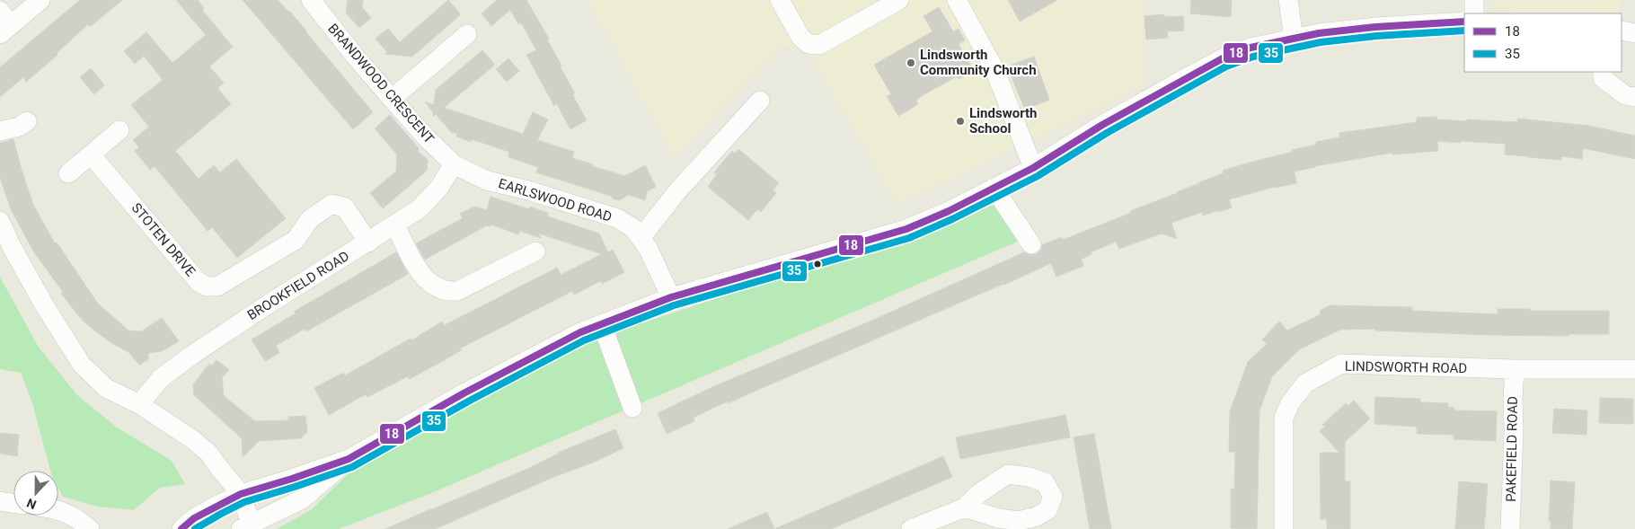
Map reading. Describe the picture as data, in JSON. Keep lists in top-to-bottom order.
{
  "streets": {
    "street": [
      "BRANDWOOD CRESCENT",
      "EARLSWOOD ROAD",
      "STOTEN DRIVE",
      "BROOKFIELD ROAD",
      "LINDSWORTH ROAD",
      "PAKEFIELD ROAD"
    ]
  },
  "crossings": [
    ["BRANDWOOD CRESCENT", "EARLSWOOD ROAD"],
    ["BRANDWOOD CRESCENT", "BROOKFIELD ROAD"],
    ["EARLSWOOD ROAD", "BROOKFIELD ROAD"],
    ["STOTEN DRIVE", "BROOKFIELD ROAD"],
    ["LINDSWORTH ROAD", "PAKEFIELD ROAD"]
  ],
  "places": ["Lindsworth Community Church", "Lindsworth School"],
  "lines": ["transit line 18", "transit line 35"],
  "legend": ["18", "35"],
  "north": "bottom"
}
